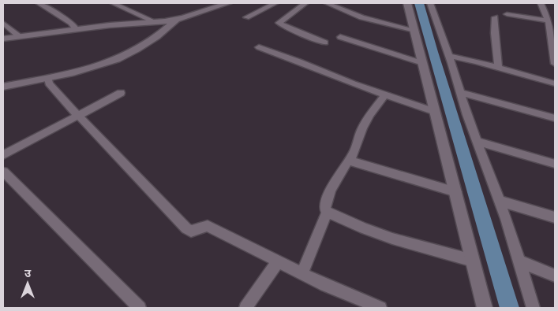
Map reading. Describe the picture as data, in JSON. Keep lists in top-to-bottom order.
{
  "north": "top"
}
